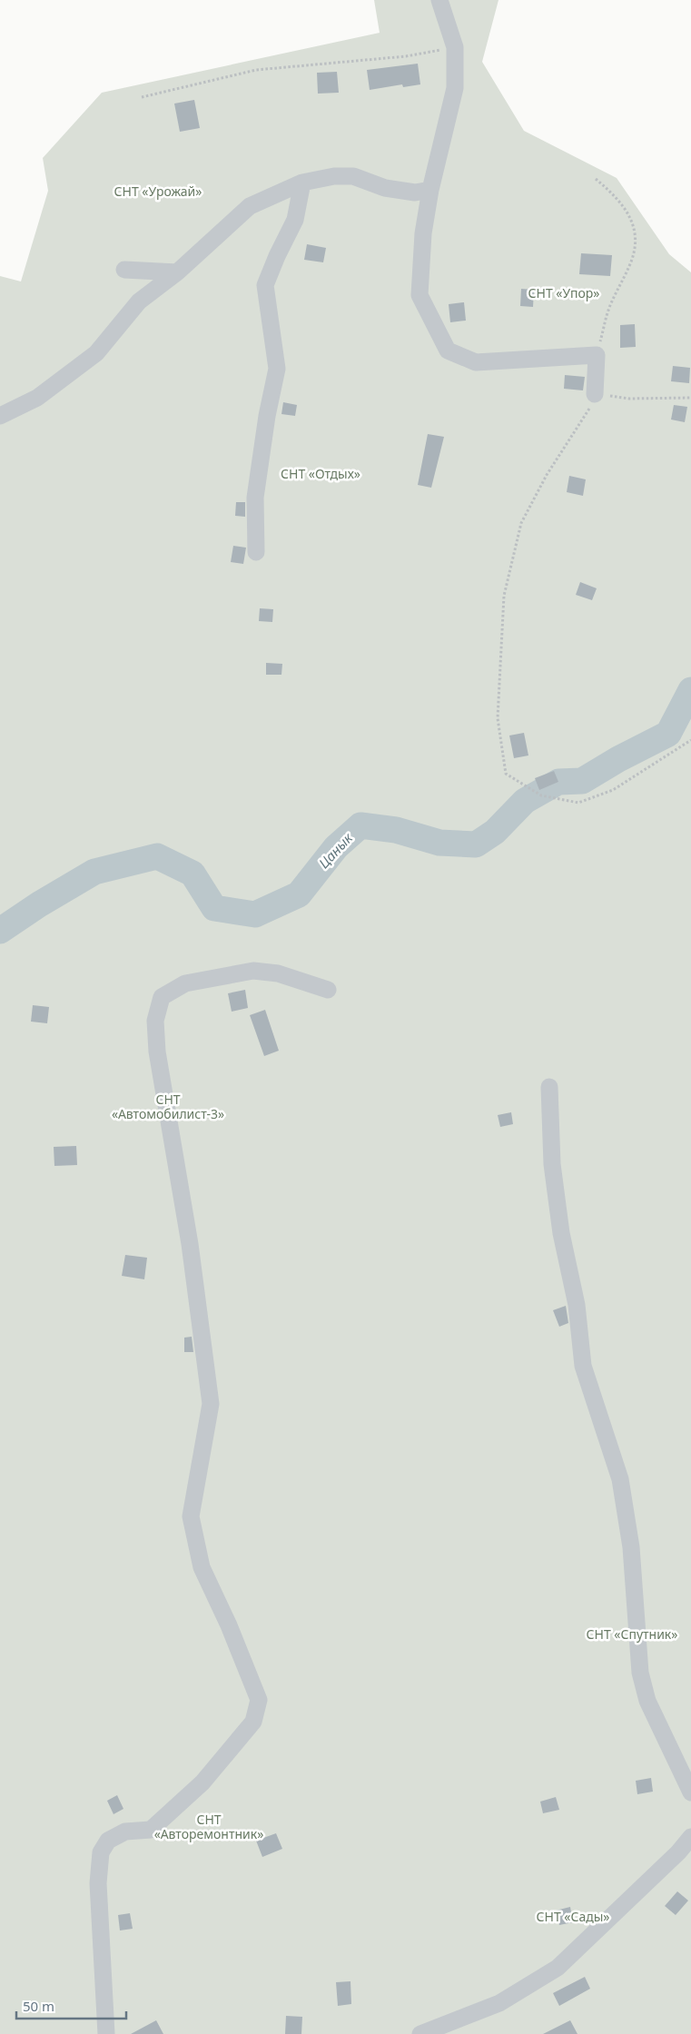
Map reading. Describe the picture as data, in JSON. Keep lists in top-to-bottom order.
{
  "water": ["Цанык"],
  "parks": [
    "СНТ «Урожай»",
    "СНТ «Упор»",
    "СНТ «Отдых»",
    "СНТ «Автомобилист-3»",
    "СНТ «Спутник»",
    "СНТ «Авторемонтник»",
    "СНТ «Сады»"
  ],
  "scale_bar": "50 m"
}
